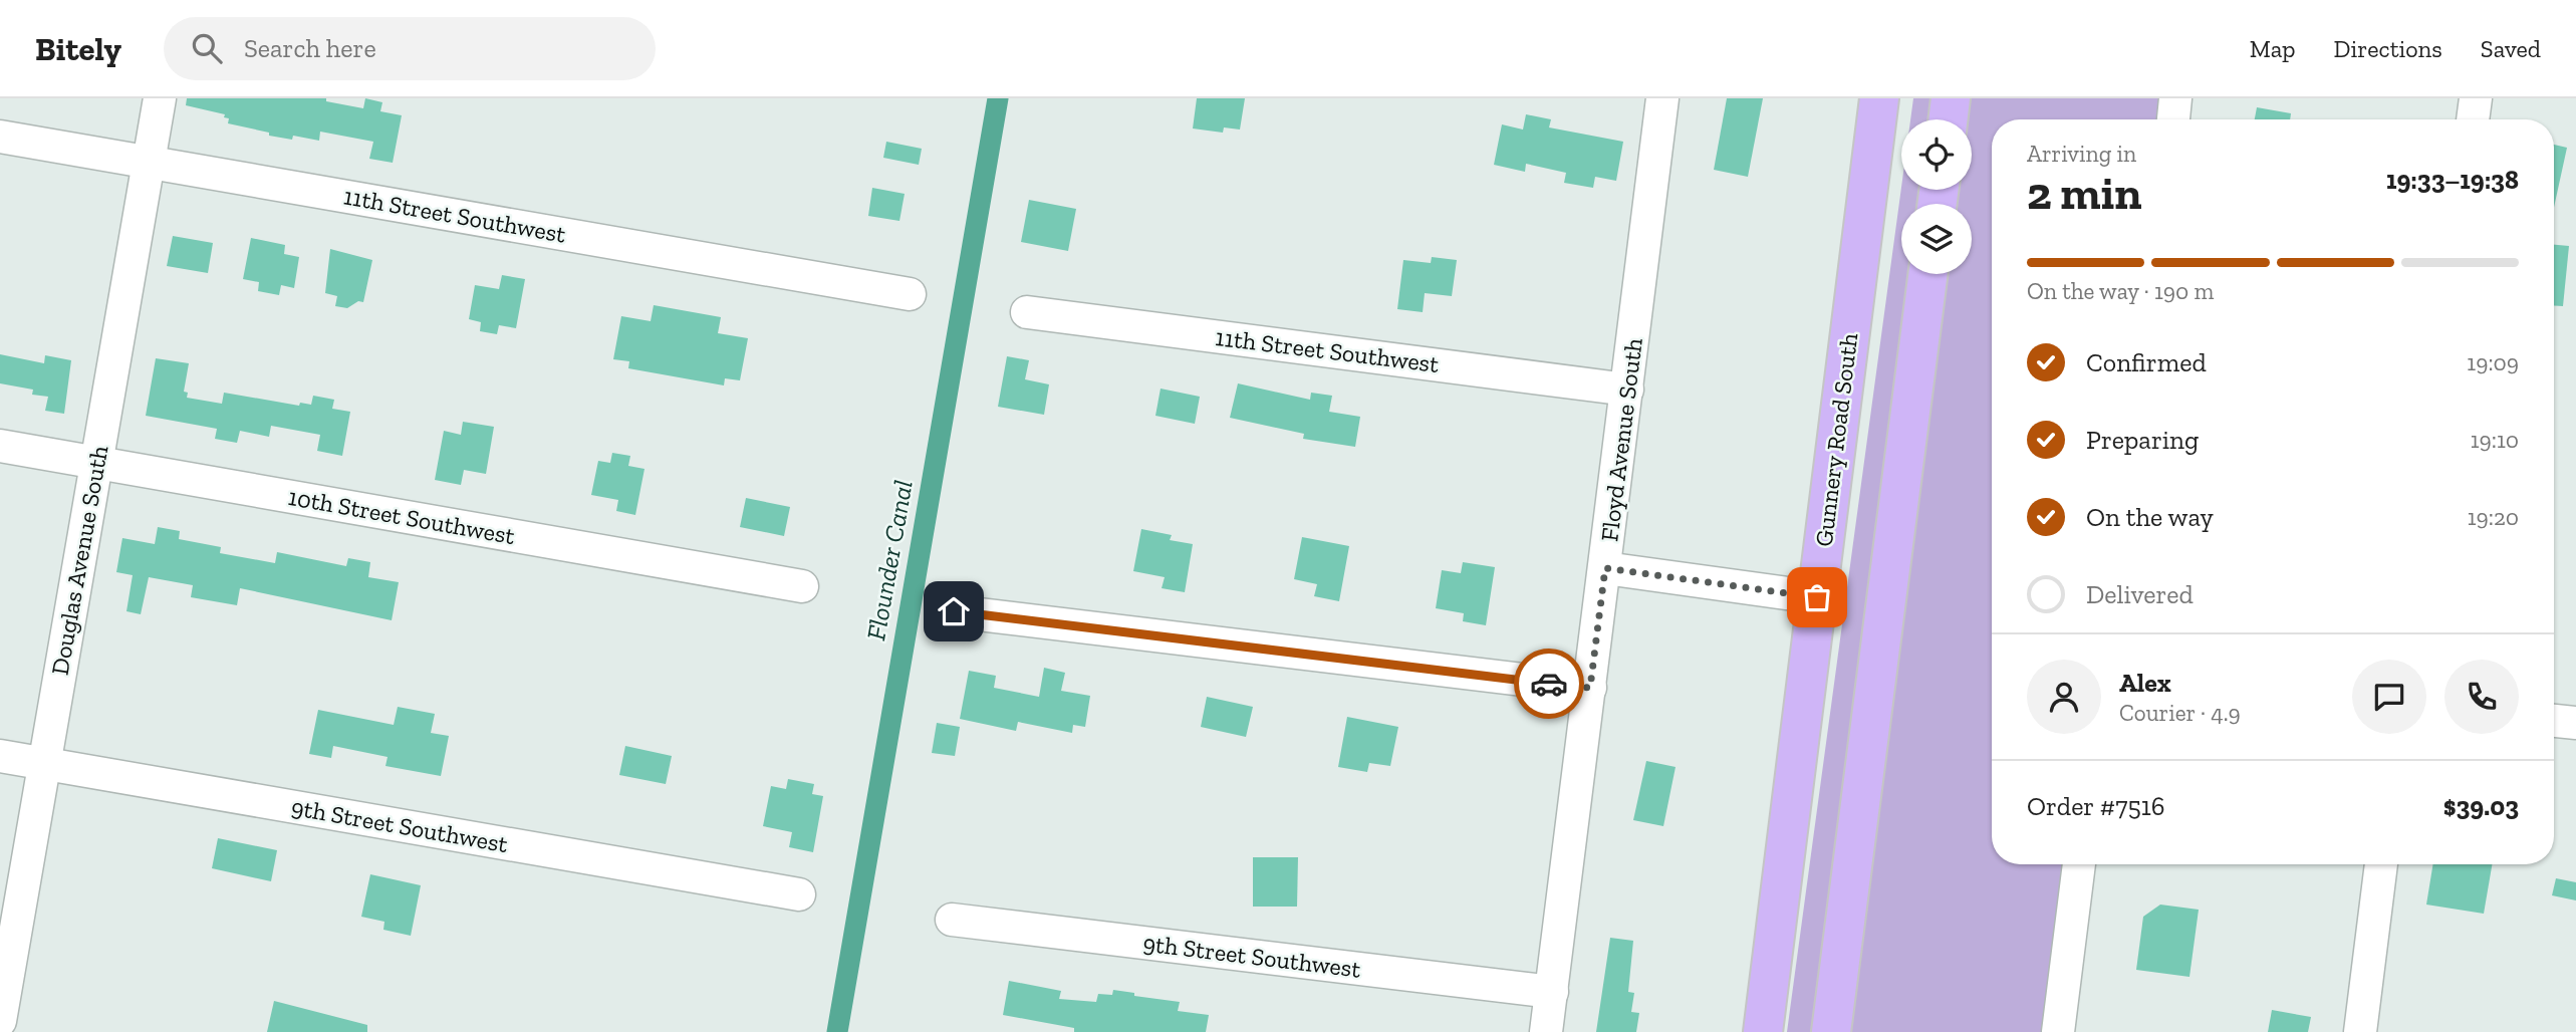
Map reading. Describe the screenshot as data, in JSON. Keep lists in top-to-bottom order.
{
  "streets": {
    "main road": ["Gunnery Road South"],
    "street": [
      "11th Street Southwest",
      "Floyd Avenue South",
      "10th Street Southwest",
      "Douglas Avenue South",
      "9th Street Southwest"
    ]
  },
  "crossings": [
    ["11th Street Southwest", "Floyd Avenue South"],
    ["11th Street Southwest", "Douglas Avenue South"],
    ["Floyd Avenue South", "9th Street Southwest"],
    ["10th Street Southwest", "Douglas Avenue South"],
    ["Douglas Avenue South", "9th Street Southwest"]
  ],
  "water": ["Flounder Canal"],
  "page": {
    "header": "Bitely",
    "search": "Search here",
    "nav": ["Map", "Directions", "Saved"],
    "heading": ["2 min", "Arriving in", "19:33–19:38"],
    "panel": [
      "Alex",
      "Courier · 4.9",
      "Order #7516",
      "$39.03"
    ],
    "bar": "On the way · 190 m",
    "list": [
      ["Confirmed", "19:09"],
      ["Preparing", "19:10"],
      ["On the way", "19:20"],
      "Delivered"
    ]
  }
}
